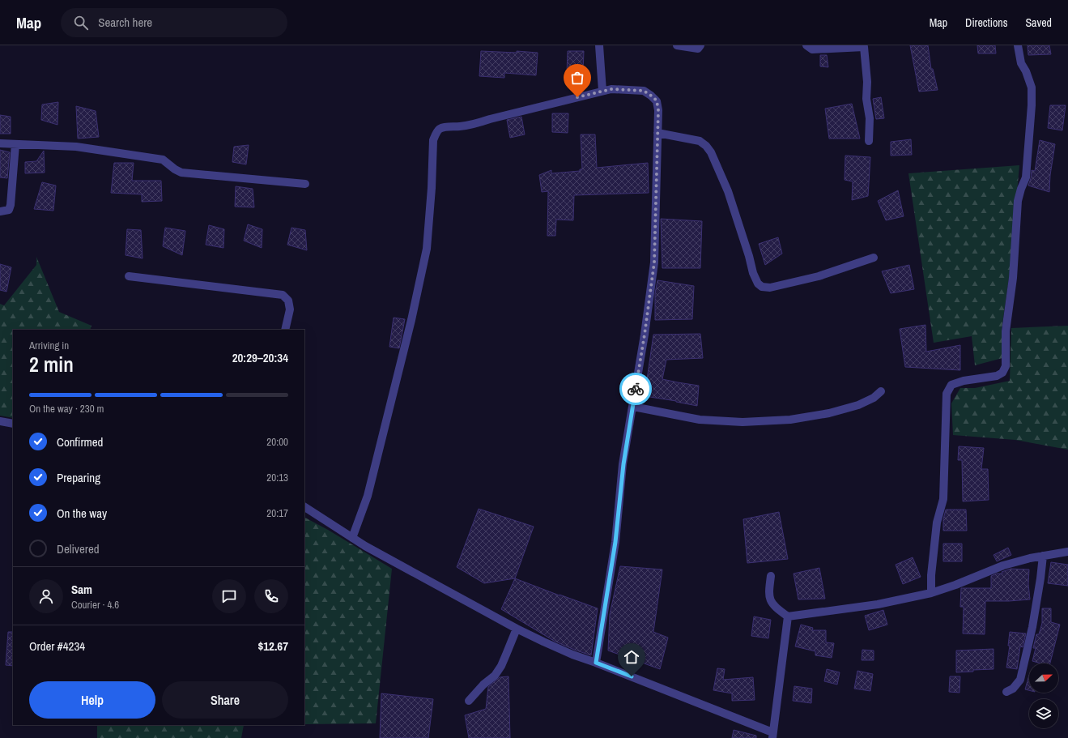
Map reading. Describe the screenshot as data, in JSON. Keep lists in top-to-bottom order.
{
  "north": "right",
  "page": {
    "header": "Map",
    "search": "Search here",
    "nav": ["Map", "Directions", "Saved"],
    "heading": ["2 min", "Arriving in", "20:29–20:34"],
    "panel": [
      "Sam",
      "Courier · 4.6",
      "Order #4234",
      "$12.67"
    ],
    "bar": "On the way · 230 m",
    "list": [
      ["Confirmed", "20:00"],
      ["Preparing", "20:13"],
      ["On the way", "20:17"],
      "Delivered"
    ],
    "buttons": ["Help", "Share"]
  }
}
